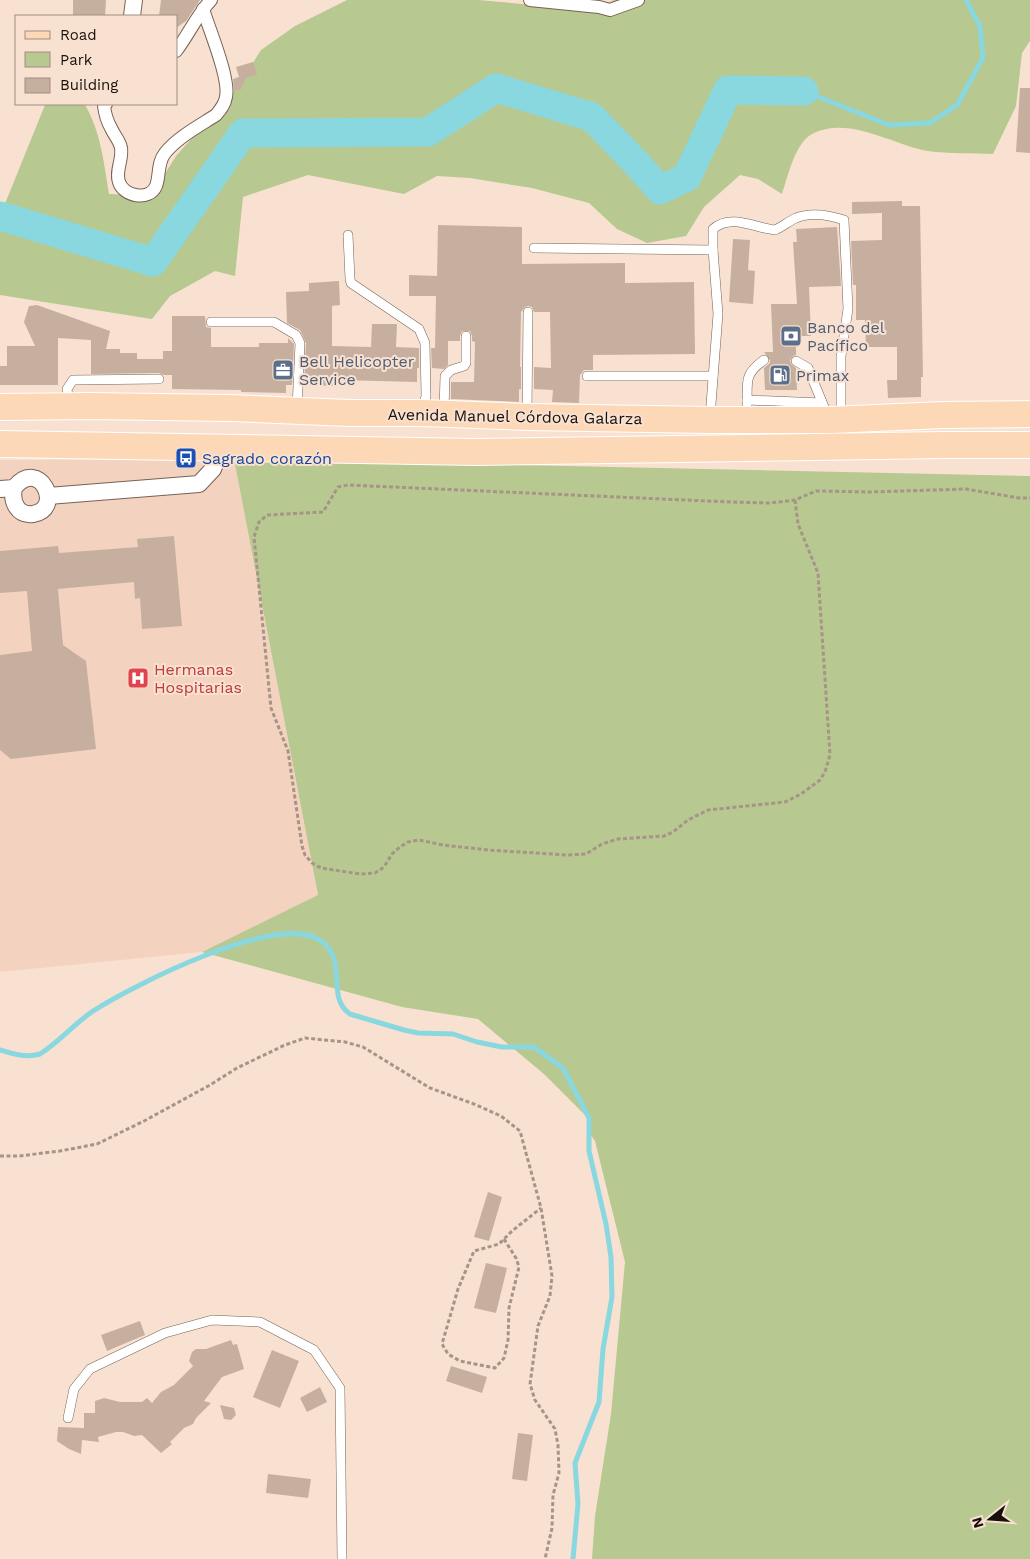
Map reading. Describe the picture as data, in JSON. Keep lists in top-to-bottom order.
{
  "streets": {
    "main road": ["Avenida Manuel Córdova Galarza"]
  },
  "places": {
    "bank": ["Banco del Pacífico"],
    "office": ["Bell Helicopter Service"],
    "fuel station": ["Primax"],
    "bus stop": ["Sagrado corazón"],
    "hospital": ["Hermanas Hospitarias"]
  },
  "legend": ["Road", "Park", "Building"],
  "north": "left"
}
